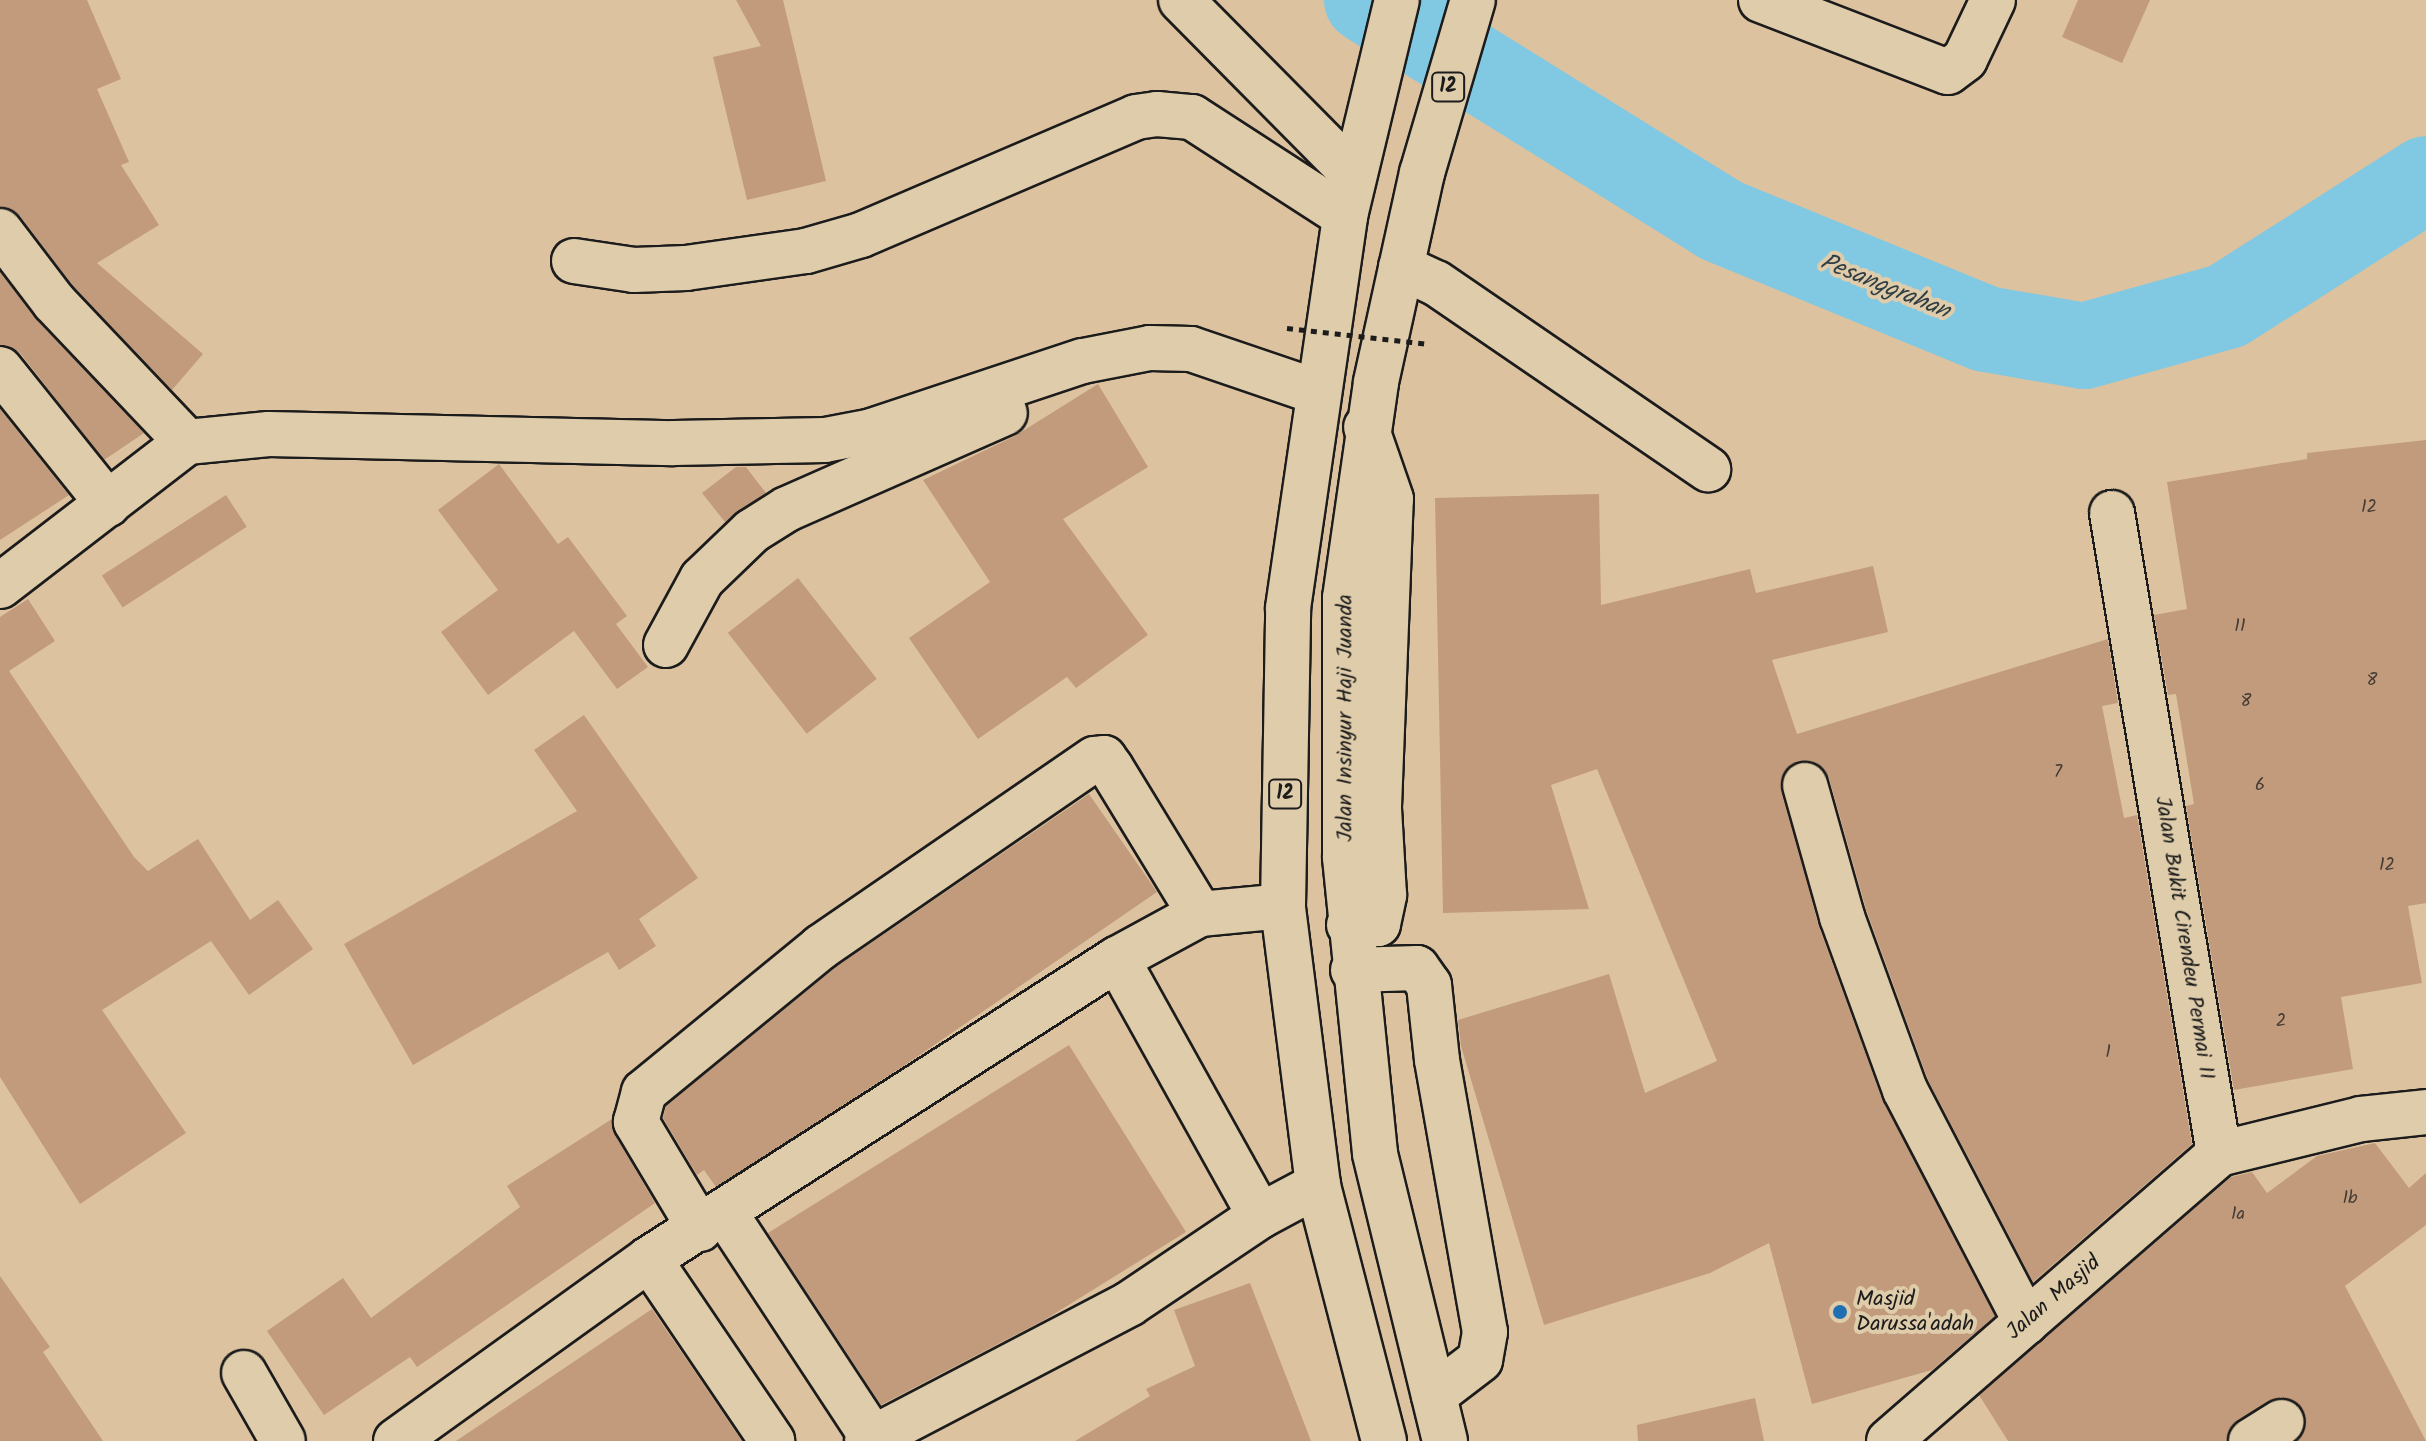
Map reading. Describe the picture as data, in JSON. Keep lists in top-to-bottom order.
{
  "streets": {
    "main road": [
      "12",
      "Jalan Insinyur Haji Juanda",
      "Jalan Bukit Cirendeu Permai II",
      "Jalan Masjid"
    ]
  },
  "crossings": [
    ["Jalan Bukit Cirendeu Permai II", "Jalan Masjid"]
  ],
  "water": ["Pesanggrahan"],
  "places": ["Masjid Darussa'adah"],
  "house_numbers": [
    "12",
    "11",
    "8",
    "8",
    "7",
    "6",
    "12",
    "2",
    "1",
    "1b",
    "1a"
  ]
}
